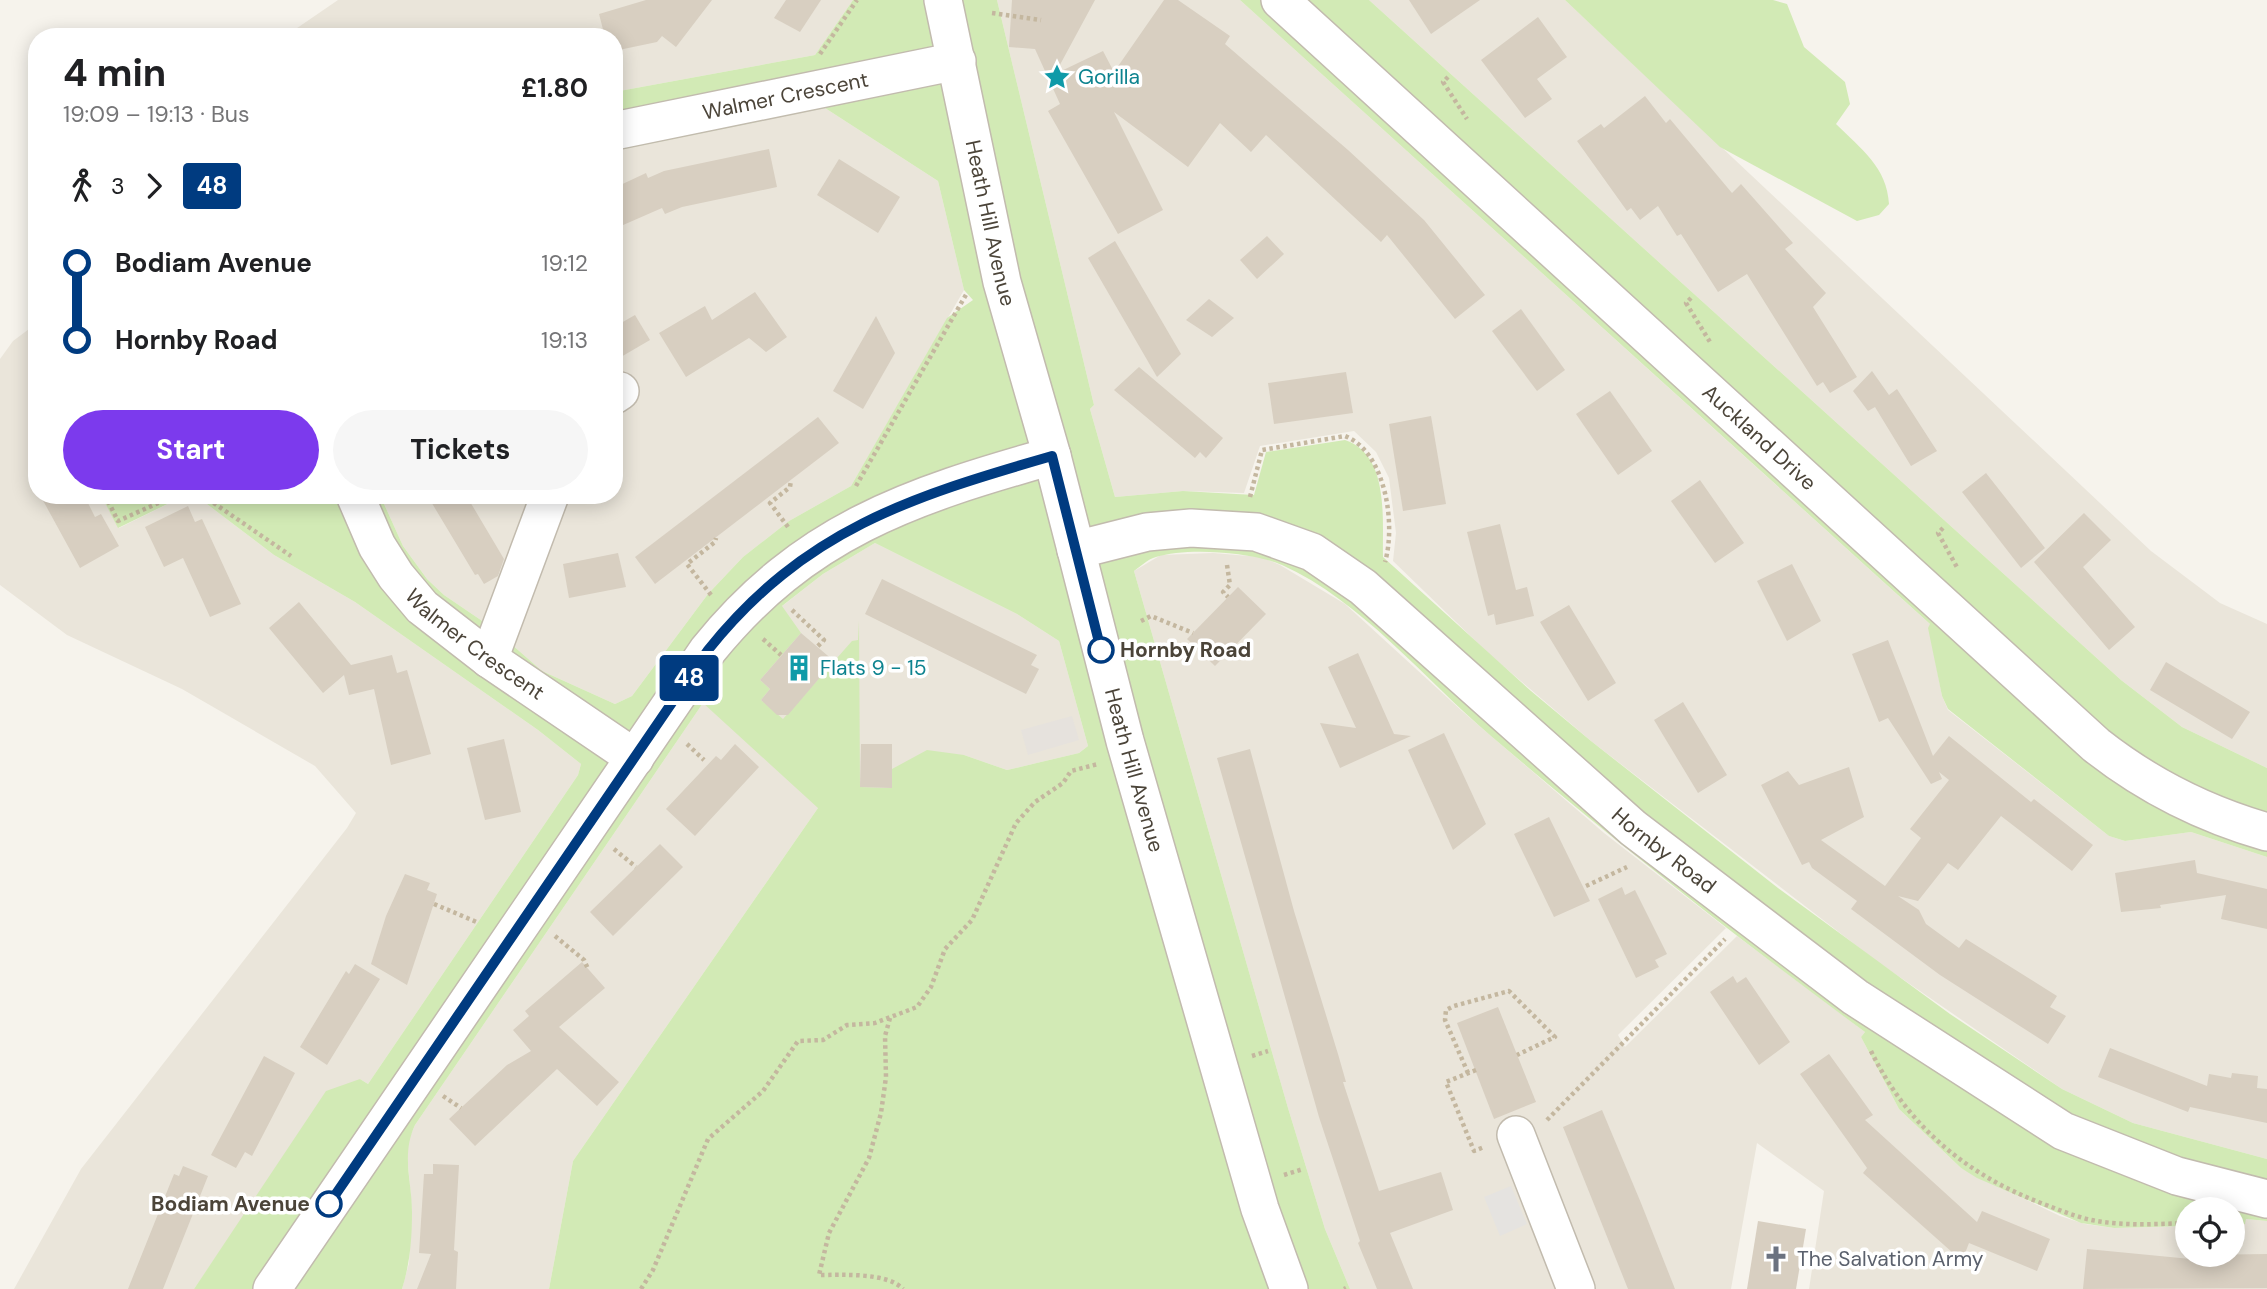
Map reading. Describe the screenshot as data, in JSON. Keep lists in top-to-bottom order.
{
  "streets": {
    "street": [
      "Walmer Crescent",
      "Heath Hill Avenue",
      "Auckland Drive",
      "Hornby Road"
    ]
  },
  "crossings": [
    ["Walmer Crescent", "Heath Hill Avenue"],
    ["Heath Hill Avenue", "Hornby Road"]
  ],
  "places": {
    "place": ["Gorilla"],
    "other": ["Hornby Road", "Bodiam Avenue"],
    "building": ["Flats 9 - 15"],
    "church": ["The Salvation Army"]
  },
  "lines": ["bus line 48"],
  "page": {
    "on_map": "48",
    "heading": ["4 min", "19:09 – 19:13 · Bus", "£1.80"],
    "legs": ["3", "48"],
    "list": [
      {
        "name": "Bodiam Avenue",
        "value": "19:12"
      },
      {
        "name": "Hornby Road",
        "value": "19:13"
      }
    ],
    "buttons": ["Start", "Tickets"]
  }
}
